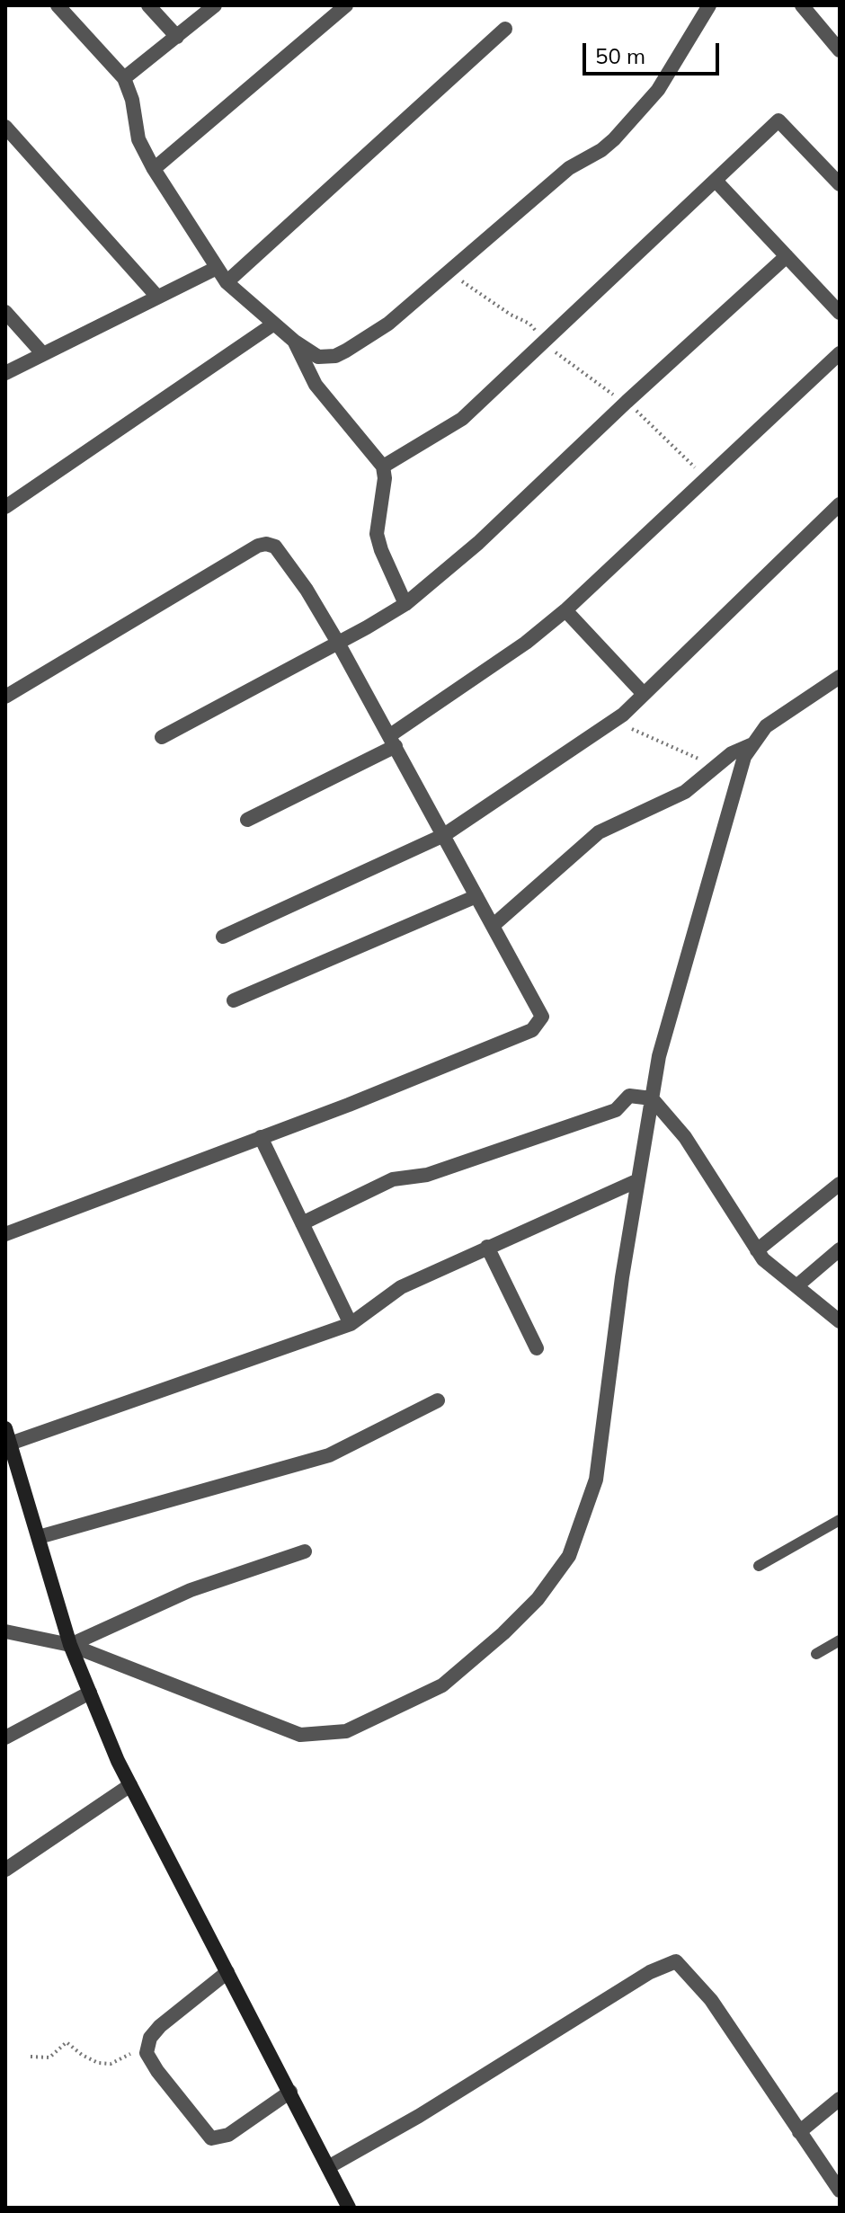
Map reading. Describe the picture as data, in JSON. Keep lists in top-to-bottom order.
{
  "scale_bar": "50 m"
}
